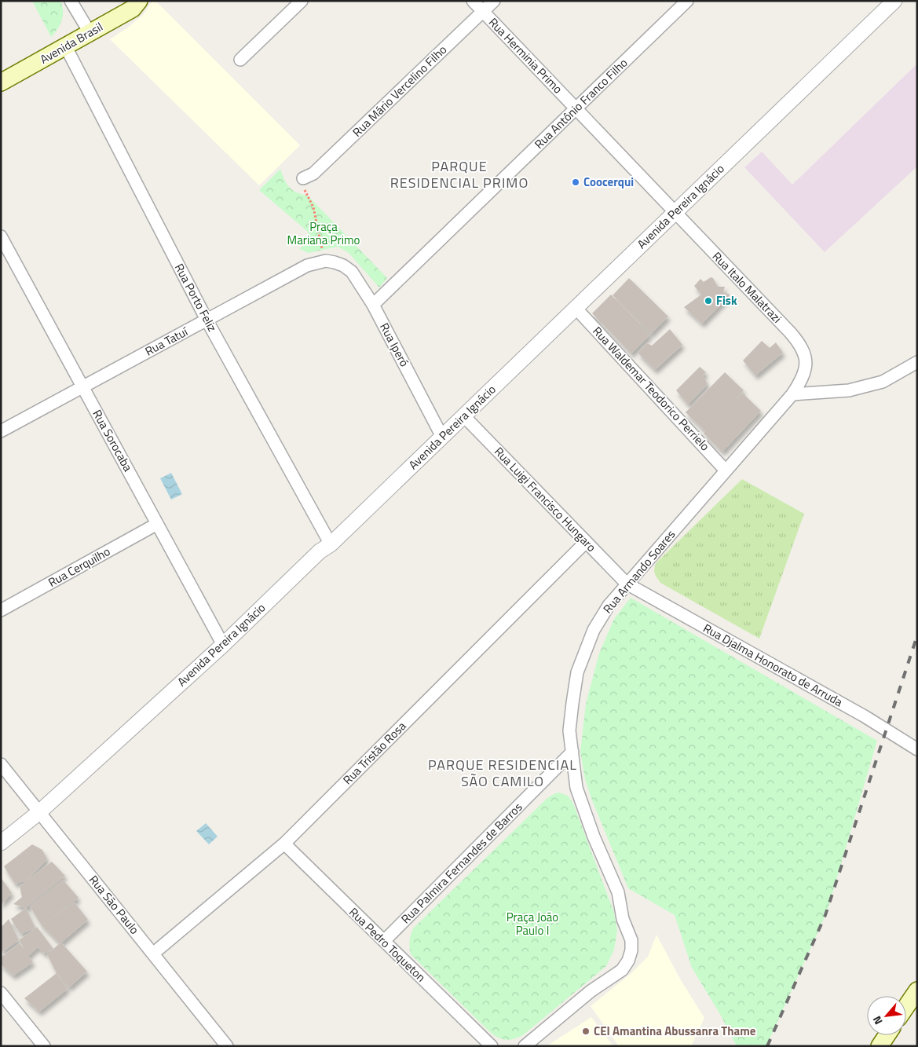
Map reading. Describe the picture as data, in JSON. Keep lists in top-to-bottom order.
{
  "streets": {
    "main road": ["Avenida Brasil"],
    "street": [
      "Rua Herminia Primo",
      "Rua Mário Vercelino Filho",
      "Rua Antônio Franco Filho",
      "Avenida Pereira Ignácio",
      "Rua Italo Malatrazi",
      "Rua Porto Feliz",
      "Rua Tatuí",
      "Rua Iperó",
      "Rua Waldemar Teodorico Perrielo",
      "Rua Sorocaba",
      "Rua Luigi Francisco Hungaro",
      "Rua Cerquilho",
      "Rua Armando Soares",
      "Rua Djalma Honorato de Arruda",
      "Rua Tristão Rosa",
      "Rua Palmira Fernandes de Barros",
      "Rua São Paulo",
      "Rua Pedro Toqueton"
    ]
  },
  "crossings": [
    ["Avenida Brasil", "Rua Porto Feliz"],
    ["Rua Herminia Primo", "Rua Mário Vercelino Filho"],
    ["Rua Herminia Primo", "Rua Antônio Franco Filho"],
    ["Rua Herminia Primo", "Avenida Pereira Ignácio"],
    ["Rua Herminia Primo", "Rua Italo Malatrazi"],
    ["Rua Antônio Franco Filho", "Rua Iperó"],
    ["Avenida Pereira Ignácio", "Rua Italo Malatrazi"],
    ["Avenida Pereira Ignácio", "Rua Porto Feliz"],
    ["Avenida Pereira Ignácio", "Rua Iperó"],
    ["Avenida Pereira Ignácio", "Rua Waldemar Teodorico Perrielo"],
    ["Avenida Pereira Ignácio", "Rua Sorocaba"],
    ["Avenida Pereira Ignácio", "Rua Luigi Francisco Hungaro"],
    ["Avenida Pereira Ignácio", "Rua São Paulo"],
    ["Rua Italo Malatrazi", "Rua Armando Soares"],
    ["Rua Porto Feliz", "Rua Tatuí"],
    ["Rua Tatuí", "Rua Iperó"],
    ["Rua Tatuí", "Rua Sorocaba"],
    ["Rua Waldemar Teodorico Perrielo", "Rua Armando Soares"],
    ["Rua Sorocaba", "Rua Cerquilho"],
    ["Rua Luigi Francisco Hungaro", "Rua Armando Soares"],
    ["Rua Luigi Francisco Hungaro", "Rua Djalma Honorato de Arruda"],
    ["Rua Luigi Francisco Hungaro", "Rua Tristão Rosa"],
    ["Rua Armando Soares", "Rua Djalma Honorato de Arruda"],
    ["Rua Armando Soares", "Rua Palmira Fernandes de Barros"],
    ["Rua Tristão Rosa", "Rua São Paulo"],
    ["Rua Tristão Rosa", "Rua Pedro Toqueton"],
    ["Rua Palmira Fernandes de Barros", "Rua Pedro Toqueton"]
  ],
  "districts": ["PARQUE RESIDENCIAL PRIMO", "PARQUE RESIDENCIAL SÃO CAMILO"],
  "parks": ["Praça Mariana Primo", "Praça João Paulo I"],
  "places": ["Coocerqui", "Fisk", "CEI Amantina Abussanra Thame"],
  "north": "bottom left"
}
